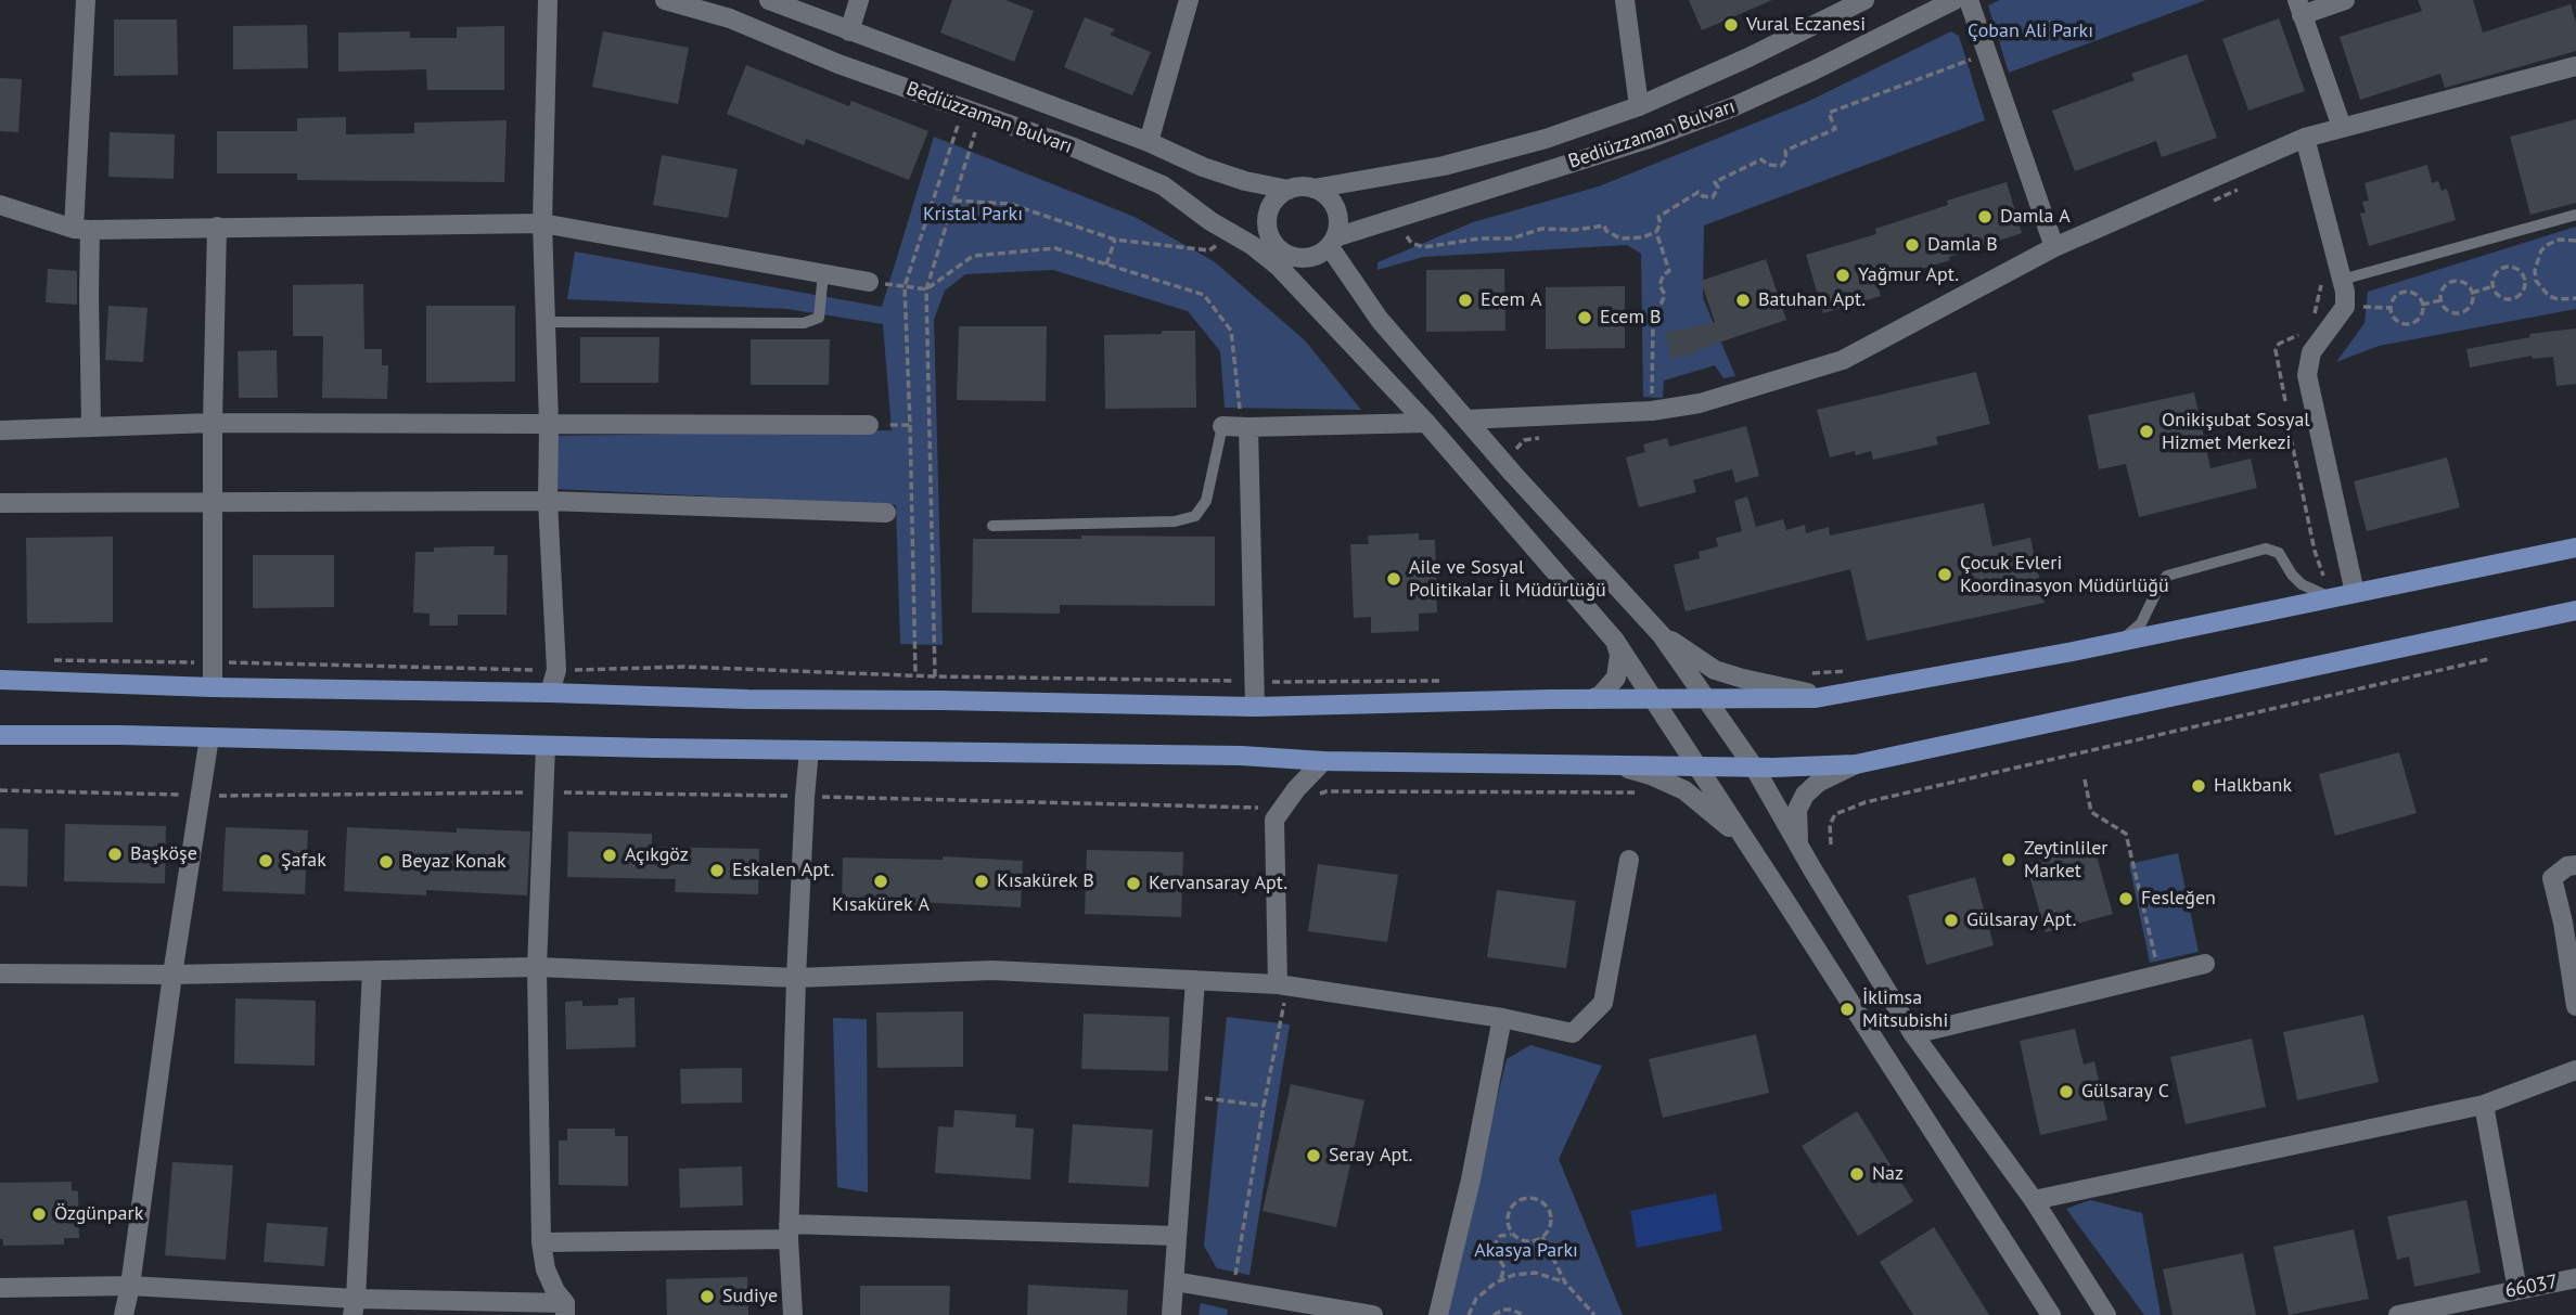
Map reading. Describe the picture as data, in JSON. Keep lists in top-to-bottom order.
{
  "streets": {
    "street": ["Bediüzzaman Bulvarı", "66037"]
  },
  "parks": ["Çoban Ali Parkı", "Kristal Parkı", "Akasya Parkı"],
  "places": [
    "Vural Eczanesi",
    "Damla A",
    "Damla B",
    "Yağmur Apt.",
    "Ecem A",
    "Batuhan Apt.",
    "Ecem B",
    "Onikişubat Sosyal Hizmet Merkezi",
    "Çocuk Evleri Koordinasyon Müdürlüğü",
    "Aile ve Sosyal Politikalar İl Müdürlüğü",
    "Halkbank",
    "Başköşe",
    "Açıkgöz",
    "Zeytinliler Market",
    "Şafak",
    "Beyaz Konak",
    "Eskalen Apt.",
    "Kısakürek A",
    "Kısakürek B",
    "Kervansaray Apt.",
    "Fesleğen",
    "Gülsaray Apt.",
    "İklimsa Mitsubishi",
    "Gülsaray C",
    "Seray Apt.",
    "Naz",
    "Özgünpark",
    "Sudiye"
  ]
}
